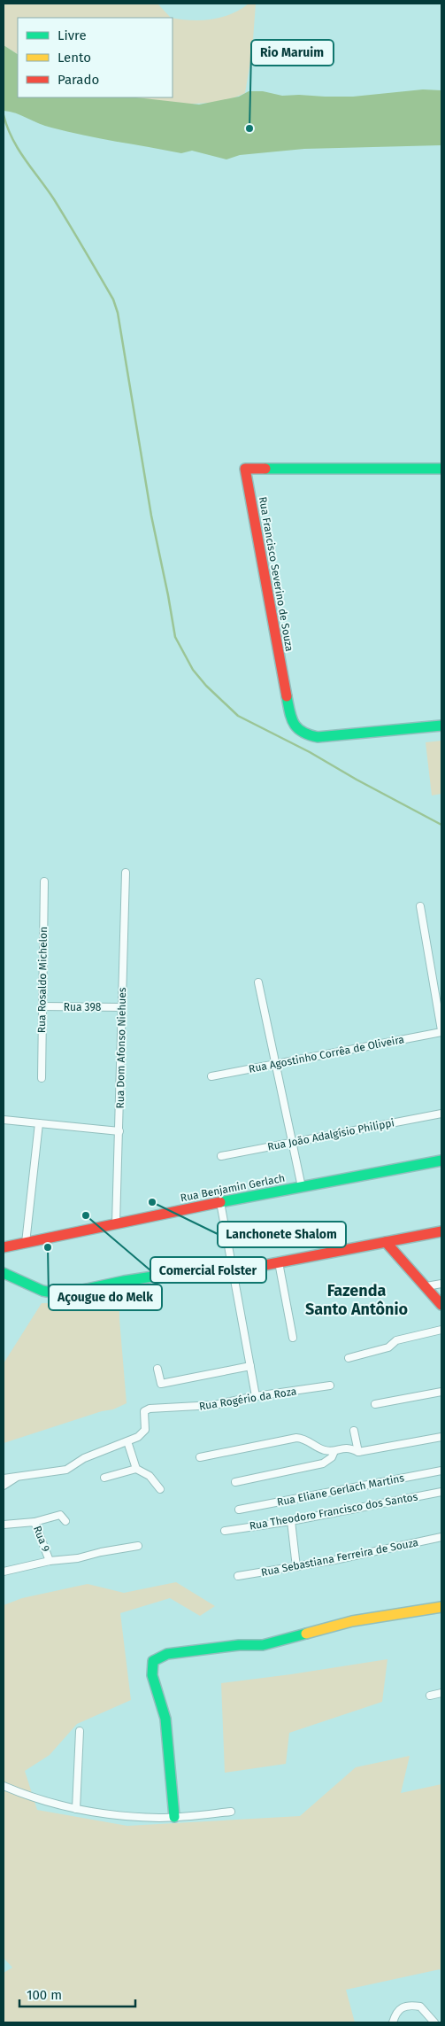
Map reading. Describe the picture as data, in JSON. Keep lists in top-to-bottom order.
{
  "streets": {
    "street": [
      "Rua Francisco Severino de Souza",
      "Rua Rosaldo Michelon",
      "Rua 398",
      "Rua Dom Afonso Niehues",
      "Rua Agostinho Corrêa de Oliveira",
      "Rua João Adalgísio Philippi",
      "Rua Benjamin Gerlach",
      "Rua Rogério da Roza",
      "Rua Eliane Gerlach Martins",
      "Rua Theodoro Francisco dos Santos",
      "Rua 9",
      "Rua Sebastiana Ferreira de Souza"
    ]
  },
  "crossings": [
    ["Rua Rosaldo Michelon", "Rua 398"],
    ["Rua 398", "Rua Dom Afonso Niehues"],
    ["Rua Dom Afonso Niehues", "Rua Benjamin Gerlach"]
  ],
  "districts": ["Fazenda Santo Antônio"],
  "places": [
    "Rio Maruim",
    "Lanchonete Shalom",
    "Comercial Folster",
    "Açougue do Melk"
  ],
  "legend": ["Livre", "Lento", "Parado"],
  "scale_bar": "100 m"
}
